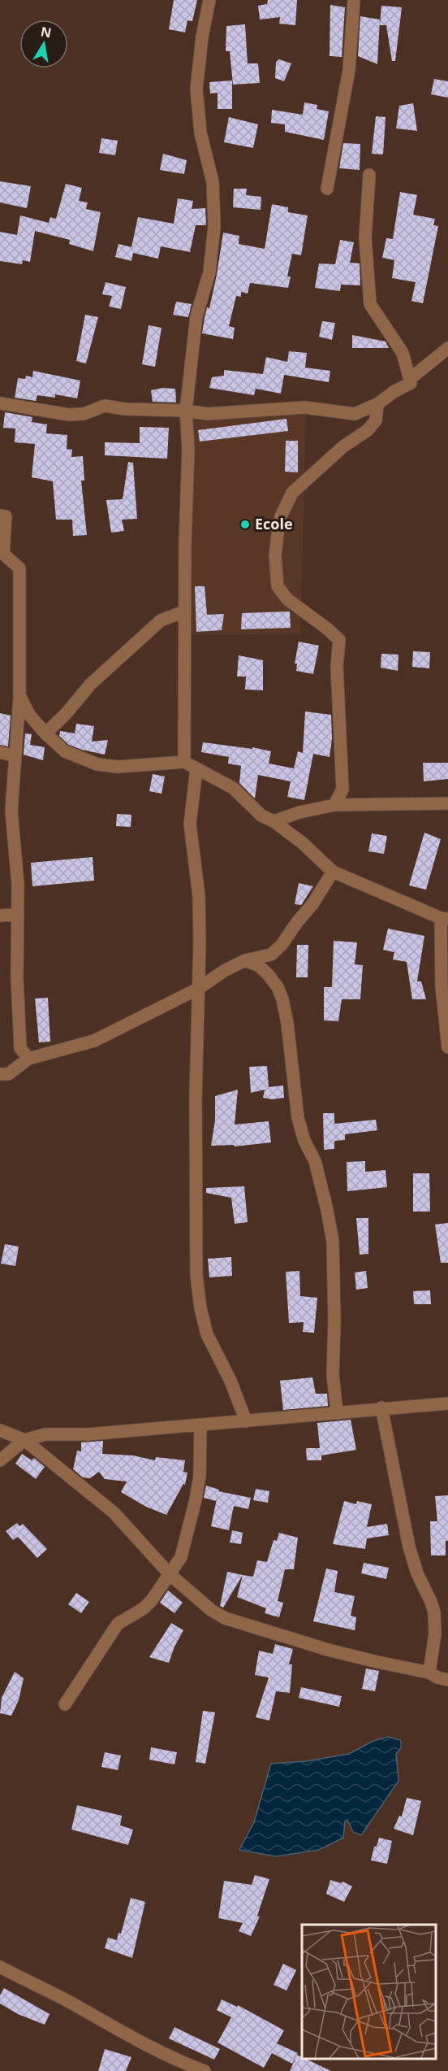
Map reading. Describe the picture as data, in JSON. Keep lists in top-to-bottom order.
{
  "places": ["Ecole"],
  "north": "top"
}
